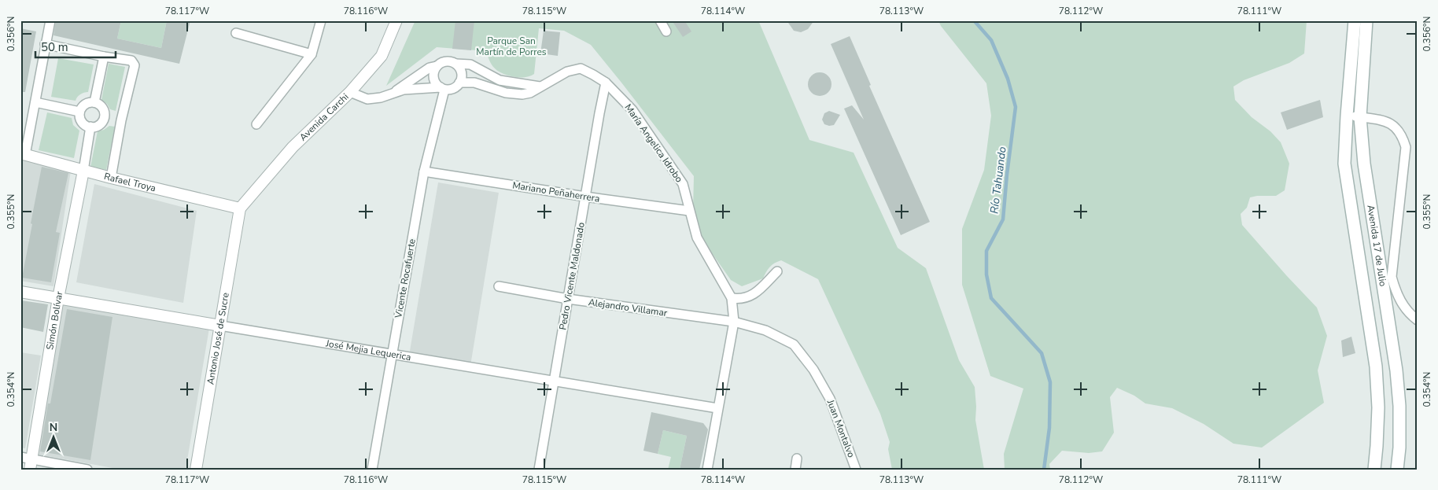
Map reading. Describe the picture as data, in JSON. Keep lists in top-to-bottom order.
{
  "streets": {
    "main road": ["Avenida 17 de Julio"],
    "street": [
      "Avenida Carchi",
      "María Angelica Idrobo",
      "Rafael Troya",
      "Mariano Peñaherrera",
      "Pedro Vicente Maldonado",
      "Vicente Rocafuerte",
      "Alejandro Villamar",
      "Simón Bolívar",
      "Antonio José de Sucre",
      "José Mejia Lequerica",
      "Juan Montalvo"
    ]
  },
  "crossings": [
    ["Avenida Carchi", "Rafael Troya"],
    ["Avenida Carchi", "Antonio José de Sucre"],
    ["María Angelica Idrobo", "Mariano Peñaherrera"],
    ["María Angelica Idrobo", "Pedro Vicente Maldonado"],
    ["María Angelica Idrobo", "Vicente Rocafuerte"],
    ["María Angelica Idrobo", "Alejandro Villamar"],
    ["María Angelica Idrobo", "José Mejia Lequerica"],
    ["María Angelica Idrobo", "Juan Montalvo"],
    ["Rafael Troya", "Simón Bolívar"],
    ["Rafael Troya", "Antonio José de Sucre"],
    ["Mariano Peñaherrera", "Pedro Vicente Maldonado"],
    ["Mariano Peñaherrera", "Vicente Rocafuerte"],
    ["Pedro Vicente Maldonado", "Alejandro Villamar"],
    ["Pedro Vicente Maldonado", "José Mejia Lequerica"],
    ["Vicente Rocafuerte", "José Mejia Lequerica"],
    ["Alejandro Villamar", "Juan Montalvo"],
    ["Simón Bolívar", "José Mejia Lequerica"],
    ["Antonio José de Sucre", "José Mejia Lequerica"]
  ],
  "water": ["Río Tahuando"],
  "parks": ["Parque San Martín de Porres"],
  "scale_bar": "50 m",
  "north": "top",
  "coordinates": [
    "78.117°W",
    "78.116°W",
    "78.115°W",
    "78.114°W",
    "78.113°W",
    "78.112°W",
    "78.111°W",
    "0.356°N",
    "0.355°N",
    "0.354°N"
  ]
}
